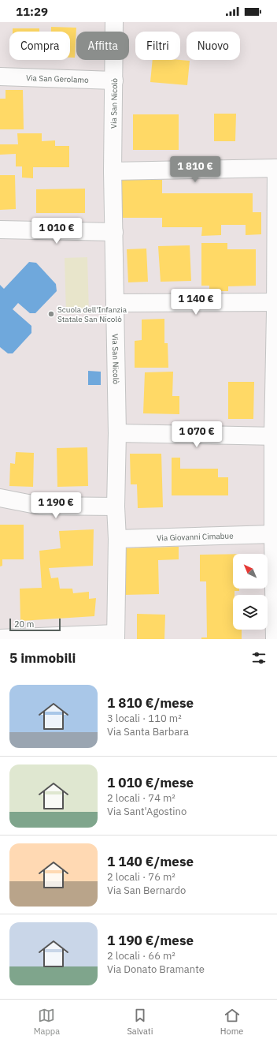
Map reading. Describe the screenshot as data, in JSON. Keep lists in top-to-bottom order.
{
  "streets": {
    "street": ["Via San Gerolamo", "Via San Nicolò", "Via Giovanni Cimabue"]
  },
  "crossings": [
    ["Via San Gerolamo", "Via San Nicolò"],
    ["Via San Nicolò", "Via Giovanni Cimabue"]
  ],
  "places": ["Scuola dell'Infanzia Statale San Nicolò"],
  "scale_bar": "20 m",
  "north": "top left",
  "page": {
    "status": "11:29",
    "chip": [
      "Compra",
      "Affitta",
      "Filtri",
      "Nuovo"
    ],
    "price": [
      "1 810 €",
      "1 010 €",
      "1 140 €",
      "1 070 €",
      "1 190 €"
    ],
    "scale": "20 m",
    "heading": "5 immobili",
    "list": [
      {
        "name": "1 810 €/mese",
        "note": "3 locali · 110 m² · Via Santa Barbara"
      },
      {
        "name": "1 010 €/mese",
        "note": "2 locali · 74 m² · Via Sant'Agostino"
      },
      {
        "name": "1 140 €/mese",
        "note": "2 locali · 76 m² · Via San Bernardo"
      },
      {
        "name": "1 190 €/mese",
        "note": "2 locali · 66 m² · Via Donato Bramante"
      }
    ],
    "tabs": ["Mappa", "Salvati", "Home"]
  }
}
